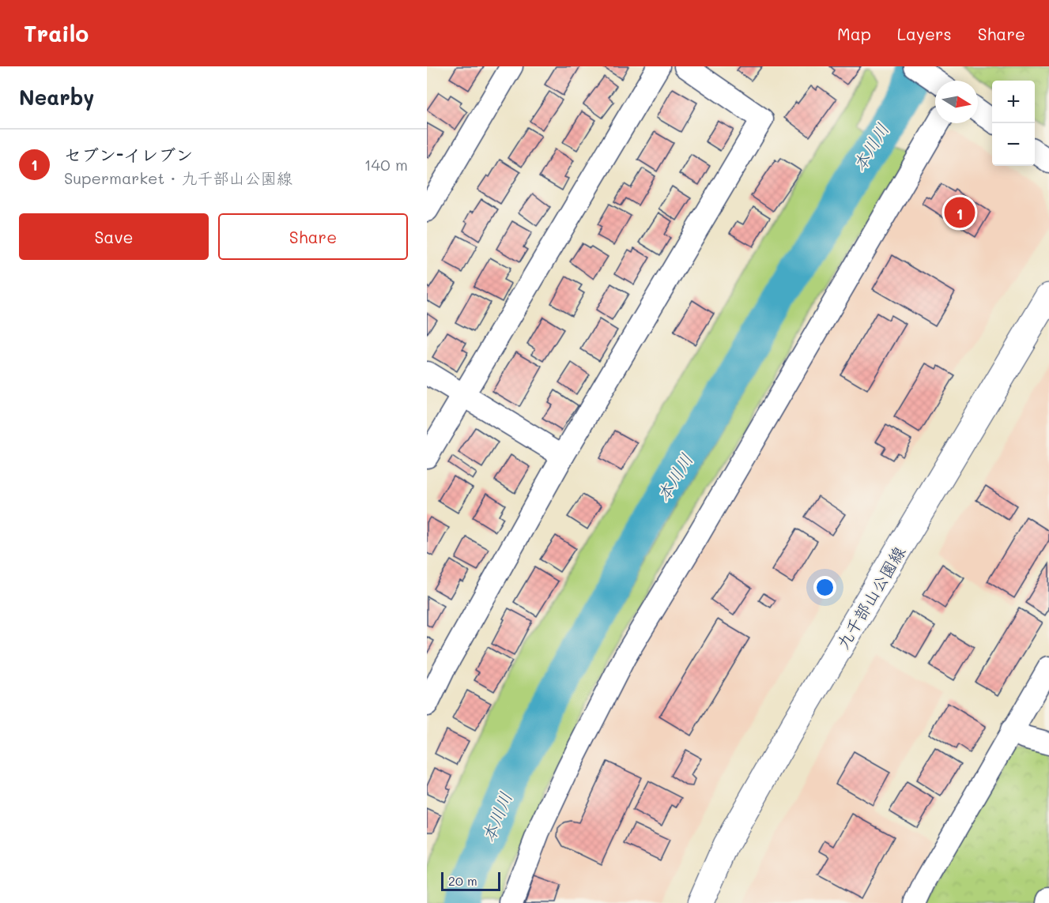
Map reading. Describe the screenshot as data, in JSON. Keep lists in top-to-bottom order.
{
  "streets": {
    "main road": ["九千部山公園線"]
  },
  "water": ["本川川"],
  "scale_bar": "20 m",
  "north": "right",
  "page": {
    "header": "Trailo",
    "nav": ["Map", "Layers", "Share"],
    "heading": "Nearby",
    "map_buttons": ["+", "−"],
    "list": [
      {
        "mark": "1",
        "name": "セブン-イレブン",
        "note": "Supermarket · 九千部山公園線",
        "value": "140 m"
      }
    ],
    "pins": "1",
    "buttons": ["Save", "Share"],
    "scale": "20 m"
  }
}
